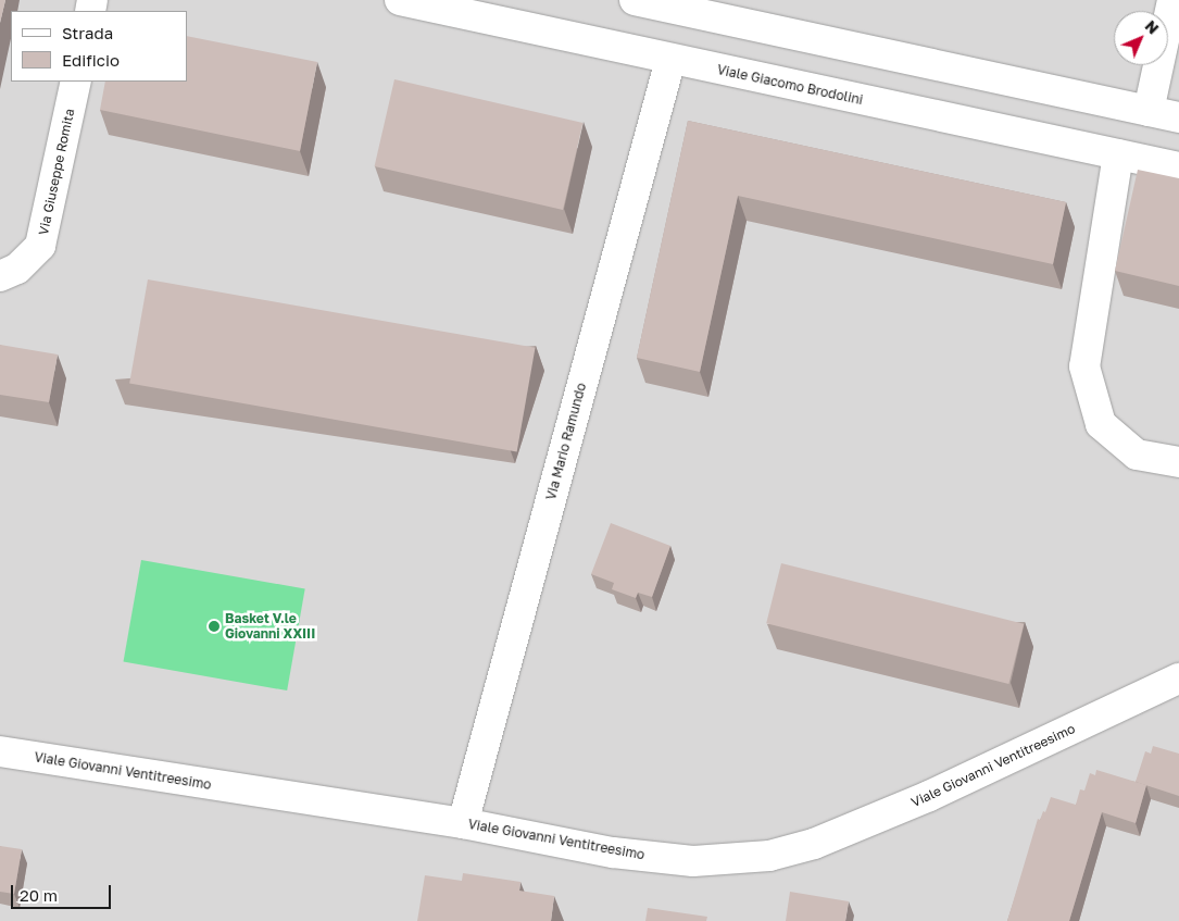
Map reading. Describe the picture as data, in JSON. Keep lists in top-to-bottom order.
{
  "streets": {
    "street": [
      "Viale Giacomo Brodolini",
      "Via Giuseppe Romita",
      "Via Mario Ramundo",
      "Viale Giovanni Ventitreesimo"
    ]
  },
  "crossings": [
    ["Viale Giacomo Brodolini", "Via Mario Ramundo"],
    ["Via Mario Ramundo", "Viale Giovanni Ventitreesimo"]
  ],
  "places": ["Basket V.le Giovanni XXIII"],
  "legend": ["Strada", "Edificio"],
  "scale_bar": "20 m",
  "north": "top right"
}
